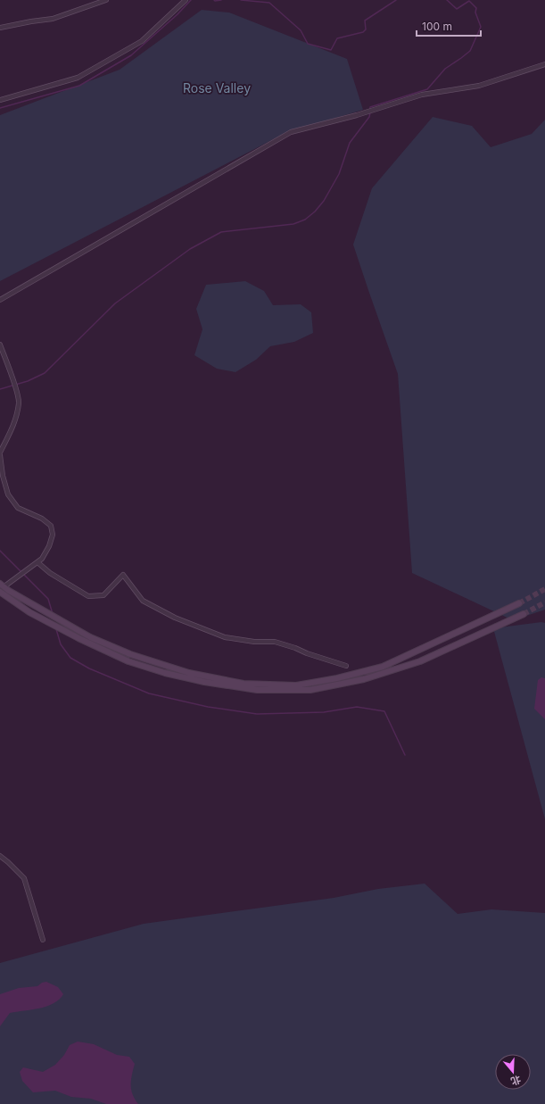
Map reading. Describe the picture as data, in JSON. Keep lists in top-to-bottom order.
{
  "parks": ["Rose Valley"],
  "scale_bar": "100 m",
  "north": "bottom"
}
